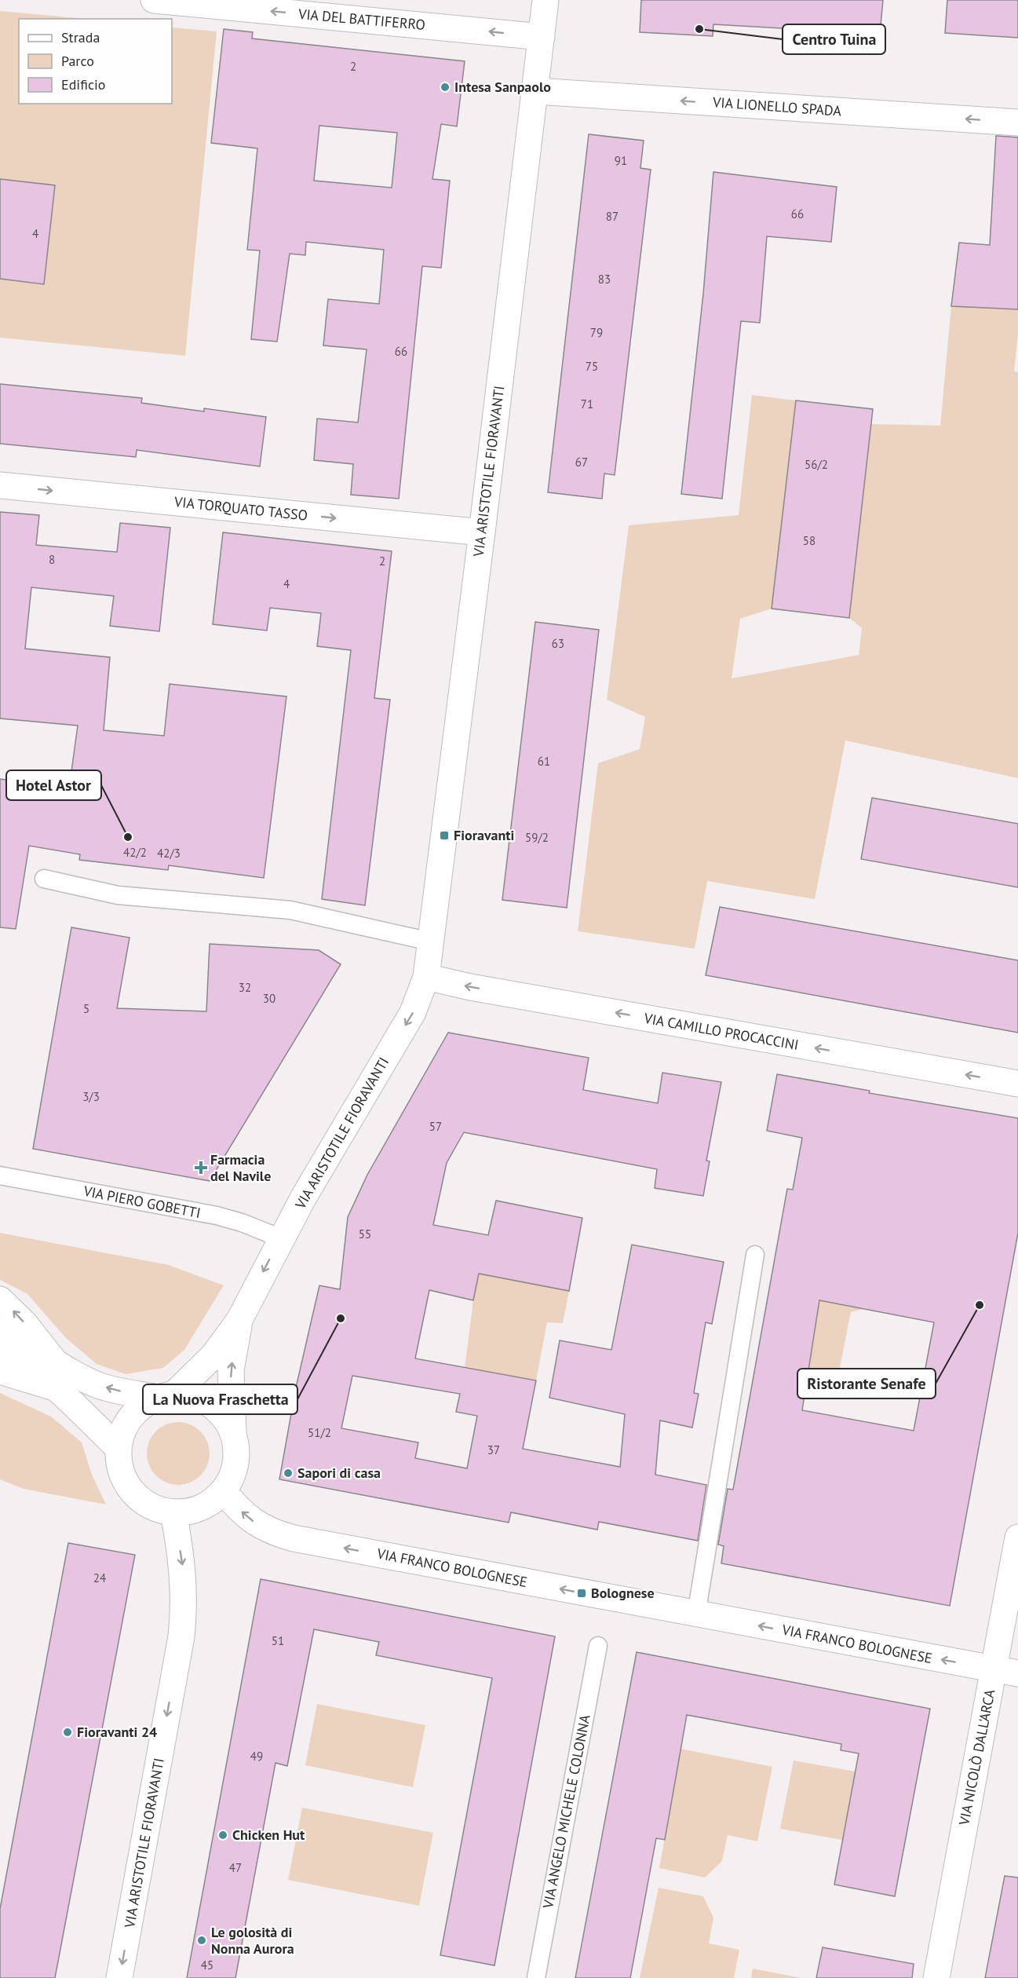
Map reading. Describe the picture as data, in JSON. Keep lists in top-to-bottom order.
{
  "streets": {
    "street": [
      "VIA DEL BATTIFERRO",
      "VIA LIONELLO SPADA",
      "VIA ARISTOTILE FIORAVANTI",
      "VIA TORQUATO TASSO",
      "VIA CAMILLO PROCACCINI",
      "VIA FRANCO BOLOGNESE",
      "VIA NICOLÒ DALL'ARCA"
    ],
    "lane": ["VIA PIERO GOBETTI", "VIA ANGELO MICHELE COLONNA"]
  },
  "crossings": [
    ["VIA DEL BATTIFERRO", "VIA ARISTOTILE FIORAVANTI"],
    ["VIA LIONELLO SPADA", "VIA ARISTOTILE FIORAVANTI"],
    ["VIA ARISTOTILE FIORAVANTI", "VIA TORQUATO TASSO"],
    ["VIA ARISTOTILE FIORAVANTI", "VIA CAMILLO PROCACCINI"],
    ["VIA ARISTOTILE FIORAVANTI", "VIA PIERO GOBETTI"],
    ["VIA ARISTOTILE FIORAVANTI", "VIA FRANCO BOLOGNESE"],
    ["VIA FRANCO BOLOGNESE", "VIA NICOLÒ DALL'ARCA"]
  ],
  "one_way": [
    "VIA DEL BATTIFERRO",
    "VIA LIONELLO SPADA",
    "VIA TORQUATO TASSO",
    "VIA CAMILLO PROCACCINI",
    "VIA FRANCO BOLOGNESE"
  ],
  "places": {
    "other": [
      "Centro Tuina",
      "Intesa Sanpaolo",
      "Hotel Astor",
      "Ristorante Senafe",
      "La Nuova Fraschetta",
      "Sapori di casa",
      "Fioravanti 24",
      "Chicken Hut",
      "Le golosità di Nonna Aurora"
    ],
    "transit": ["Fioravanti", "Bolognese"],
    "health": ["Farmacia del Navile"]
  },
  "house_numbers": [
    "2",
    "91",
    "66",
    "87",
    "4",
    "83",
    "79",
    "66",
    "75",
    "71",
    "67",
    "56/2",
    "58",
    "8",
    "2",
    "4",
    "63",
    "61",
    "59/2",
    "42/2",
    "42/3",
    "32",
    "30",
    "5",
    "3/3",
    "57",
    "55",
    "51/2",
    "37",
    "24",
    "51",
    "49",
    "47",
    "45"
  ],
  "legend": ["Strada", "Parco", "Edificio"]
}
